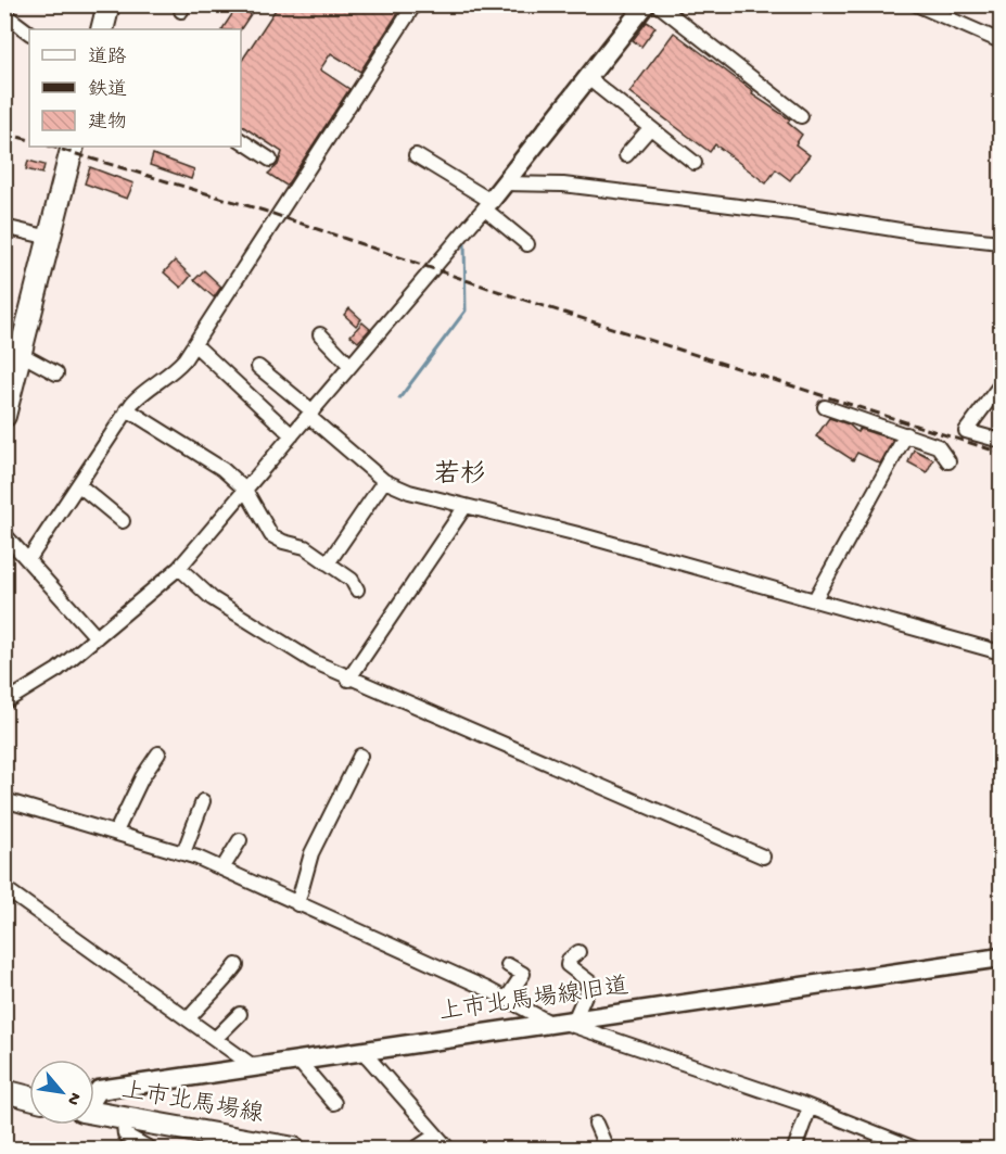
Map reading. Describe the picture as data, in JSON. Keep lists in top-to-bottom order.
{
  "streets": {
    "main road": ["上市北馬場線"],
    "street": ["上市北馬場線旧道"]
  },
  "districts": ["若杉"],
  "legend": ["道路", "鉄道", "建物"],
  "north": "bottom right"
}
